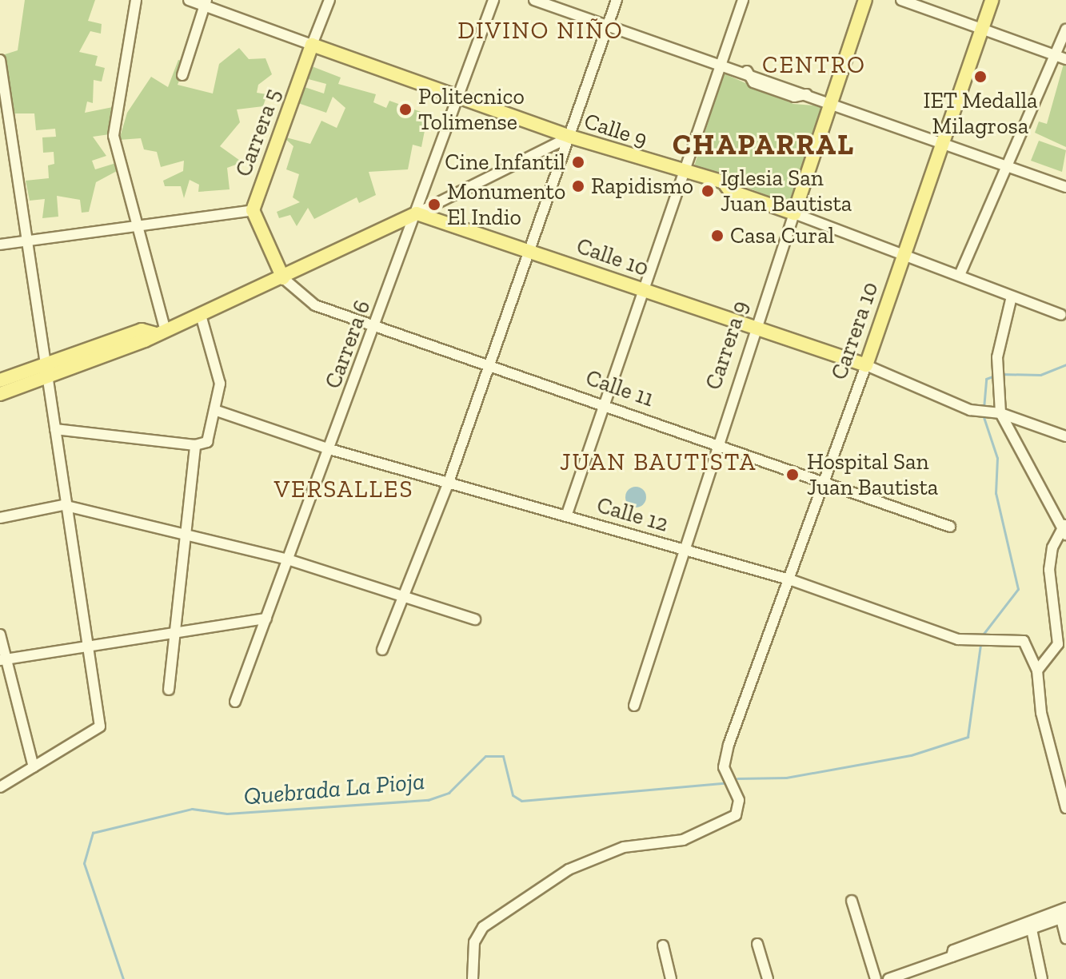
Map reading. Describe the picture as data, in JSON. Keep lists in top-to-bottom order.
{
  "streets": {
    "main road": [
      "Calle 9",
      "Carrera 5",
      "Calle 10",
      "Carrera 10",
      "Carrera 9"
    ],
    "street": ["Carrera 6", "Calle 11", "Calle 12"]
  },
  "crossings": [
    ["Calle 9", "Carrera 5"],
    ["Calle 9", "Carrera 10"],
    ["Calle 9", "Carrera 6"],
    ["Calle 9", "Carrera 9"],
    ["Carrera 5", "Calle 11"],
    ["Calle 10", "Carrera 10"],
    ["Calle 10", "Carrera 6"],
    ["Calle 10", "Carrera 9"],
    ["Carrera 10", "Calle 11"],
    ["Carrera 10", "Calle 12"],
    ["Carrera 6", "Calle 11"],
    ["Carrera 6", "Calle 12"],
    ["Carrera 9", "Calle 11"],
    ["Carrera 9", "Calle 12"]
  ],
  "districts": [
    "DIVINO NIÑO",
    "CENTRO",
    "CHAPARRAL",
    "JUAN BAUTISTA",
    "VERSALLES"
  ],
  "water": ["Quebrada La Pioja"],
  "places": [
    "IET Medalla Milagrosa",
    "Politecnico Tolimense",
    "Cine Infantil",
    "Rapidismo",
    "Iglesia San Juan Bautista",
    "Monumento El Indio",
    "Casa Cural",
    "Hospital San Juan Bautista"
  ]
}
